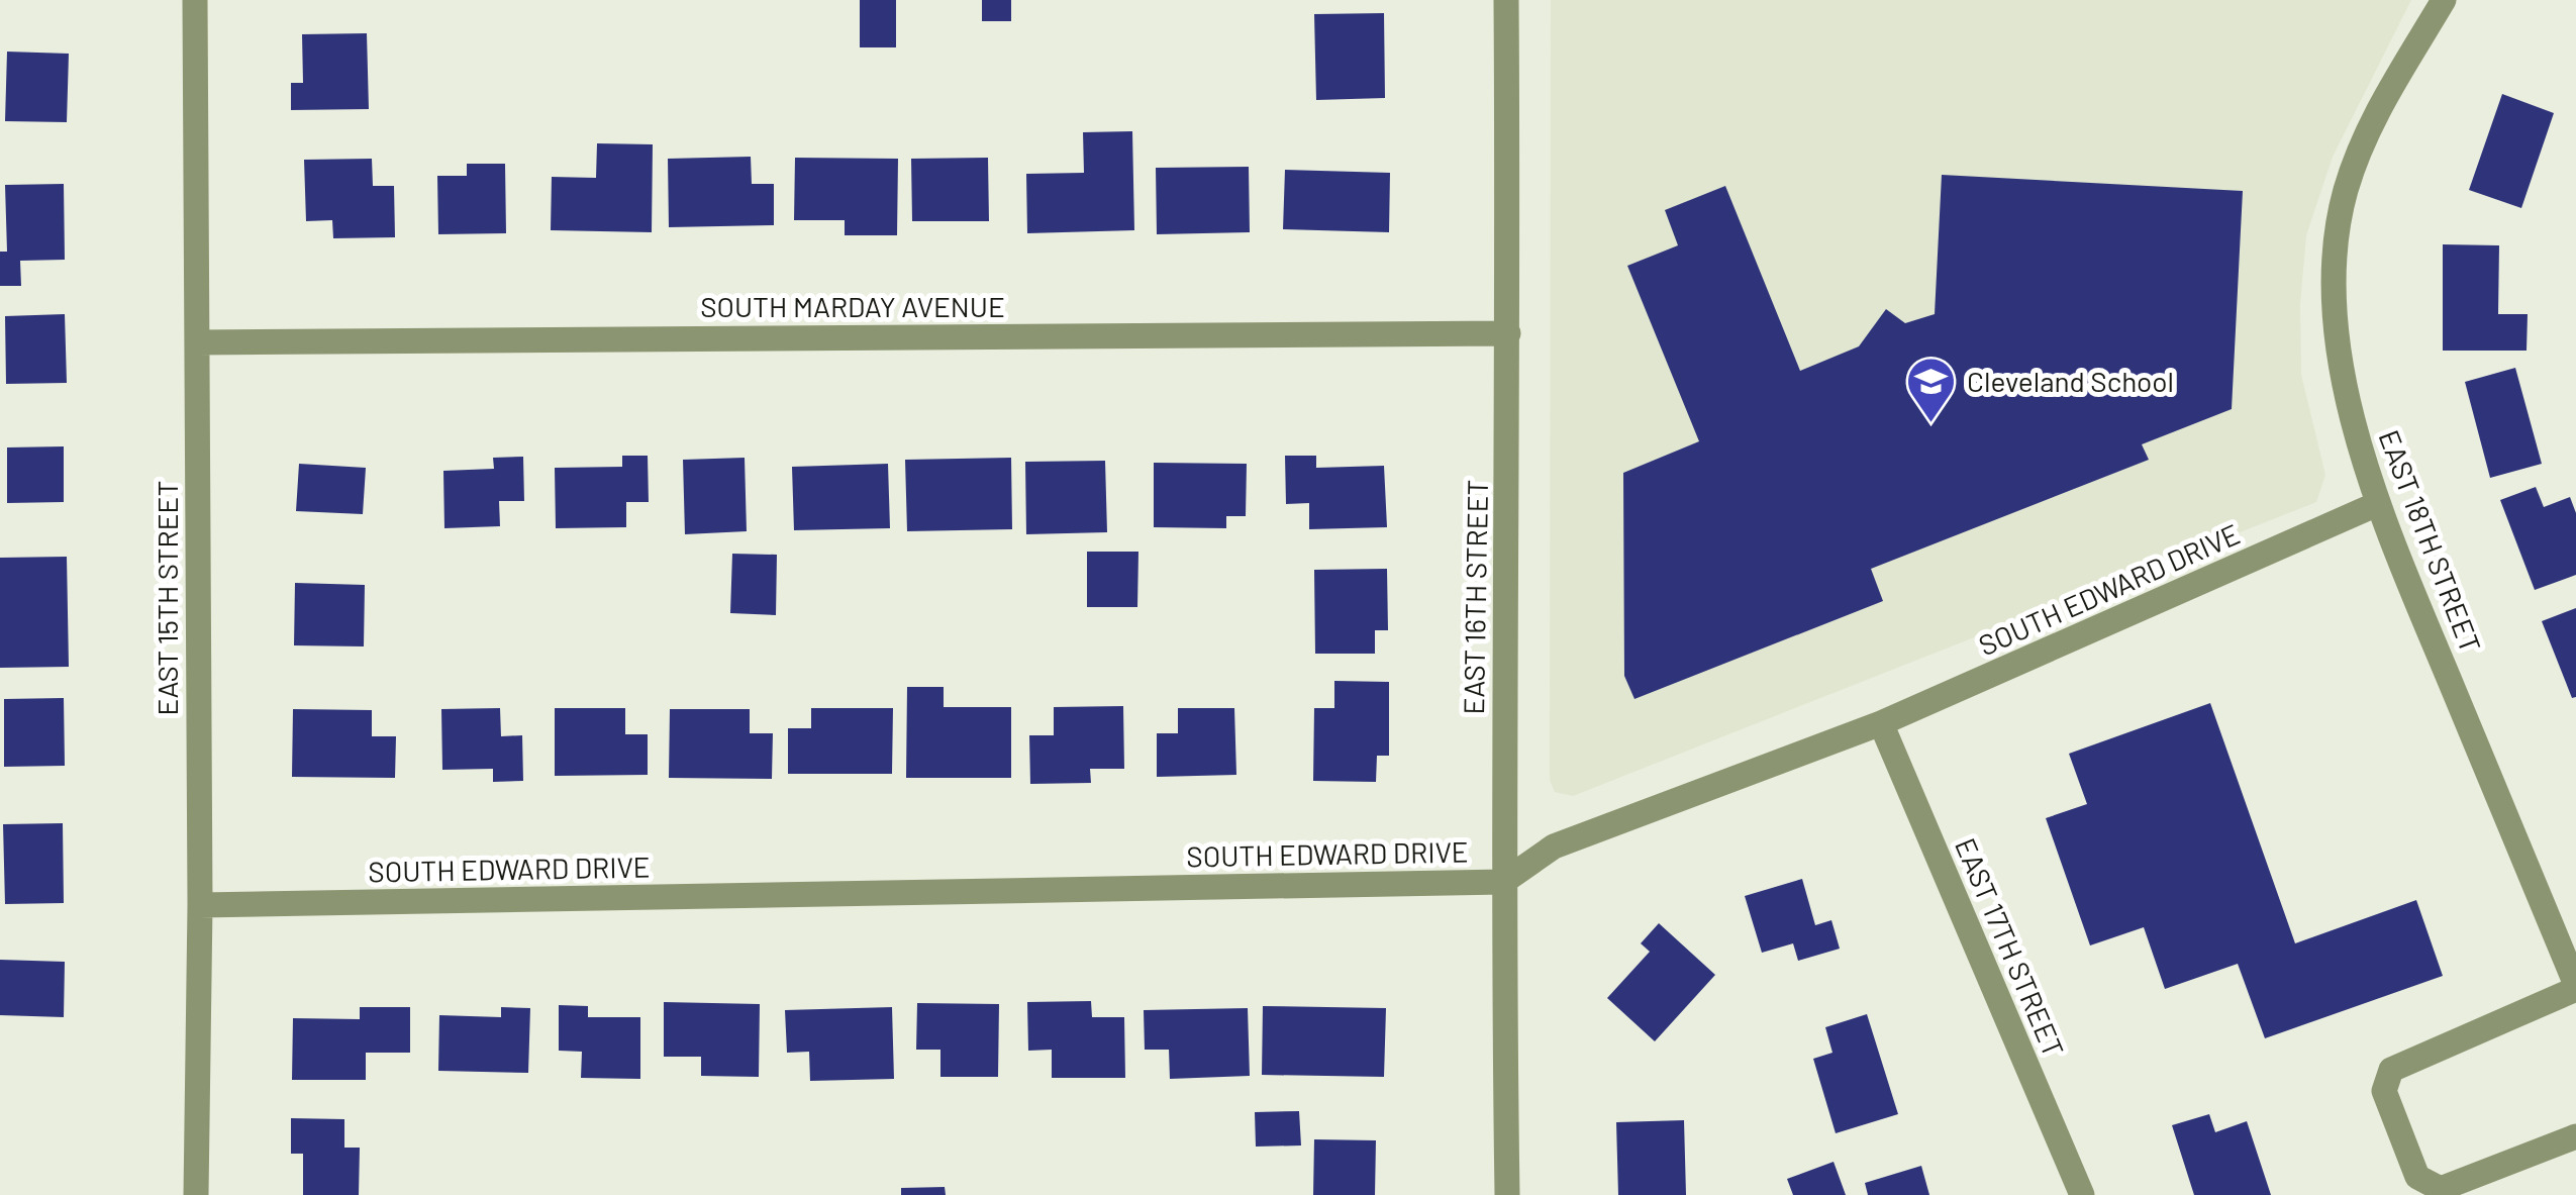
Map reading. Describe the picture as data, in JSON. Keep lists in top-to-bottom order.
{
  "streets": {
    "street": [
      "SOUTH MARDAY AVENUE",
      "EAST 18TH STREET",
      "SOUTH EDWARD DRIVE",
      "EAST 16TH STREET",
      "EAST 15TH STREET",
      "EAST 17TH STREET"
    ]
  },
  "crossings": [
    ["SOUTH MARDAY AVENUE", "EAST 16TH STREET"],
    ["SOUTH MARDAY AVENUE", "EAST 15TH STREET"],
    ["EAST 18TH STREET", "SOUTH EDWARD DRIVE"],
    ["SOUTH EDWARD DRIVE", "EAST 16TH STREET"],
    ["SOUTH EDWARD DRIVE", "EAST 15TH STREET"],
    ["SOUTH EDWARD DRIVE", "EAST 17TH STREET"]
  ],
  "places": {
    "school or university": ["Cleveland School"]
  }
}
